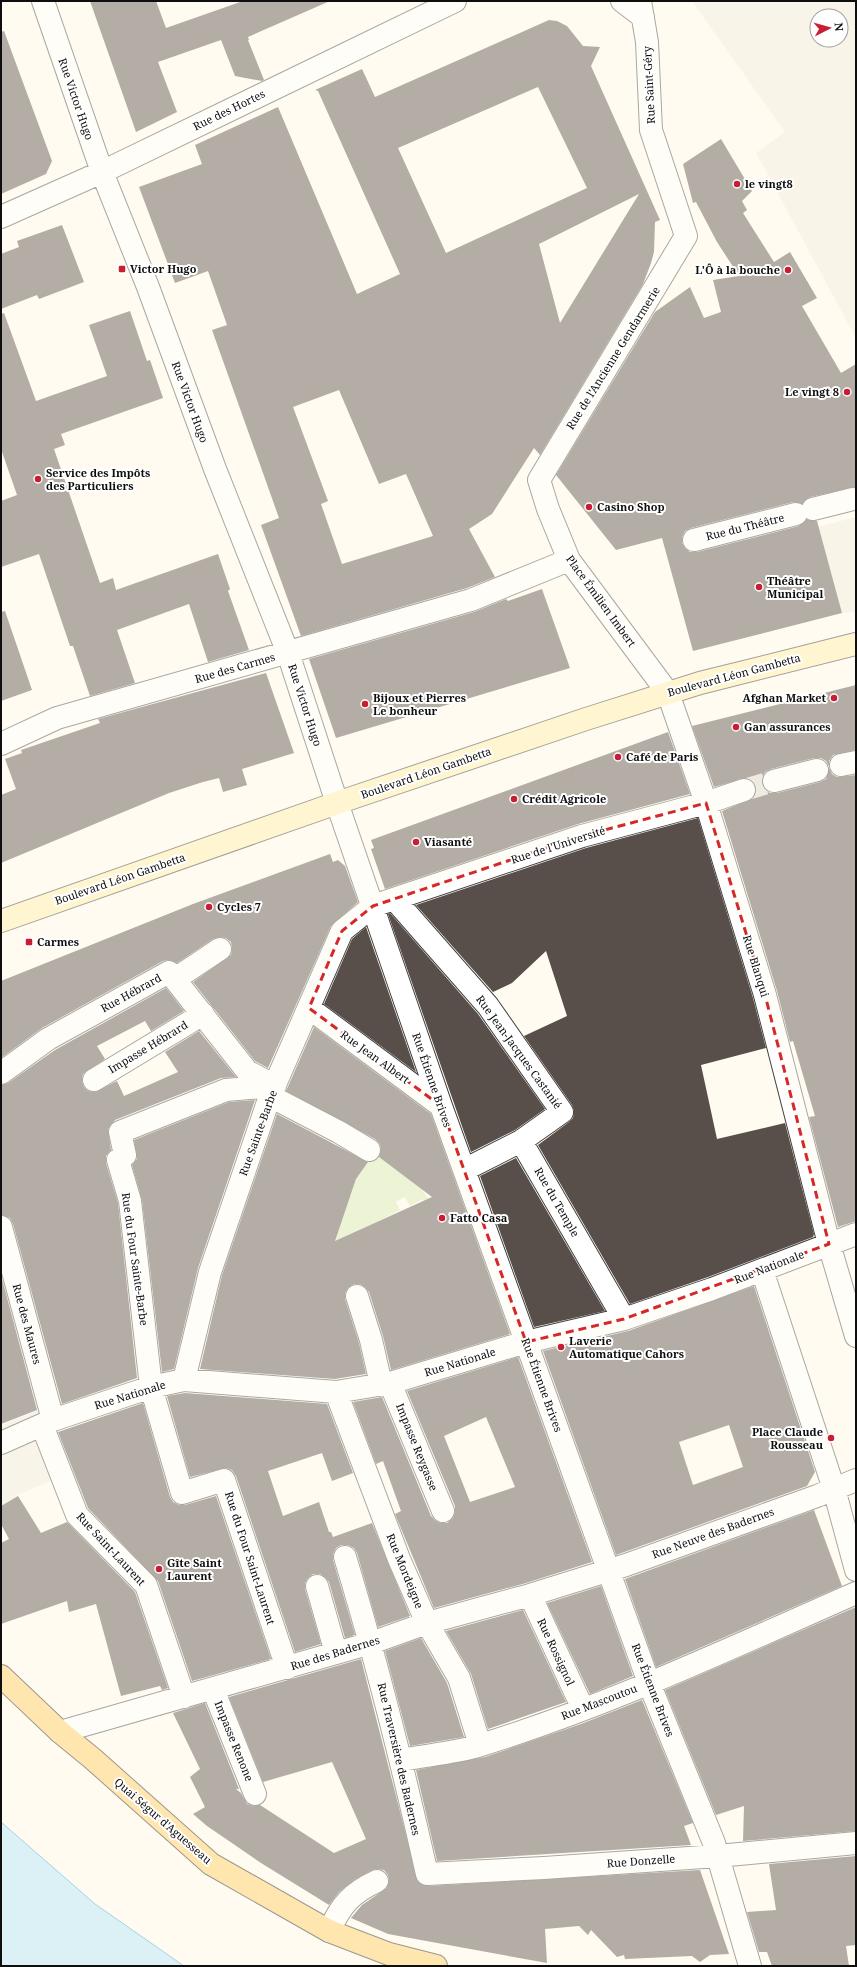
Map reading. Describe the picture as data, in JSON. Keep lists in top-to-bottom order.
{
  "streets": {
    "main road": ["Boulevard Léon Gambetta", "Quai Ségur d'Aguesseau"],
    "street": [
      "Rue Saint-Géry",
      "Rue Victor Hugo",
      "Rue des Hortes",
      "Rue de l'Ancienne Gendarmerie",
      "Rue du Théâtre",
      "Place Émilien Imbert",
      "Rue des Carmes",
      "Rue de l'Université",
      "Rue Blanqui",
      "Rue Hébrard",
      "Impasse Hébrard",
      "Rue Jean-Jacques Castanié",
      "Rue Jean Albert",
      "Rue Étienne Brives",
      "Rue Sainte-Barbe",
      "Rue du Temple",
      "Rue du Four Sainte-Barbe",
      "Rue Nationale",
      "Rue des Maures",
      "Impasse Reygasse",
      "Rue Neuve des Badernes",
      "Rue Saint-Laurent",
      "Rue du Four Saint-Laurent",
      "Rue Mordeigne",
      "Rue Rossignol",
      "Rue des Badernes",
      "Rue Mascoutou",
      "Impasse Renone",
      "Rue Traversière des Badernes",
      "Rue Donzelle"
    ]
  },
  "crossings": [
    ["Rue Saint-Géry", "Rue de l'Ancienne Gendarmerie"],
    ["Rue Victor Hugo", "Rue des Hortes"],
    ["Rue Victor Hugo", "Rue des Carmes"],
    ["Rue Victor Hugo", "Boulevard Léon Gambetta"],
    ["Rue Victor Hugo", "Rue Étienne Brives"],
    ["Rue de l'Ancienne Gendarmerie", "Place Émilien Imbert"],
    ["Place Émilien Imbert", "Rue des Carmes"],
    ["Place Émilien Imbert", "Boulevard Léon Gambetta"],
    ["Place Émilien Imbert", "Rue Blanqui"],
    ["Boulevard Léon Gambetta", "Rue Blanqui"],
    ["Boulevard Léon Gambetta", "Rue Étienne Brives"],
    ["Rue de l'Université", "Rue Blanqui"],
    ["Rue de l'Université", "Rue Jean-Jacques Castanié"],
    ["Rue de l'Université", "Rue Étienne Brives"],
    ["Rue de l'Université", "Rue Sainte-Barbe"],
    ["Rue Blanqui", "Rue Nationale"],
    ["Rue Hébrard", "Impasse Hébrard"],
    ["Rue Hébrard", "Rue Sainte-Barbe"],
    ["Rue Hébrard", "Rue du Four Sainte-Barbe"],
    ["Rue Jean-Jacques Castanié", "Rue du Temple"],
    ["Rue Jean Albert", "Rue Étienne Brives"],
    ["Rue Jean Albert", "Rue Sainte-Barbe"],
    ["Rue Étienne Brives", "Rue Sainte-Barbe"],
    ["Rue Étienne Brives", "Rue Nationale"],
    ["Rue Étienne Brives", "Rue Neuve des Badernes"],
    ["Rue Étienne Brives", "Rue des Badernes"],
    ["Rue Étienne Brives", "Rue Mascoutou"],
    ["Rue Étienne Brives", "Rue Donzelle"],
    ["Rue Sainte-Barbe", "Rue du Four Sainte-Barbe"],
    ["Rue Sainte-Barbe", "Rue Nationale"],
    ["Rue du Temple", "Rue Nationale"],
    ["Rue du Four Sainte-Barbe", "Rue Nationale"],
    ["Rue du Four Sainte-Barbe", "Rue du Four Saint-Laurent"],
    ["Rue Nationale", "Rue des Maures"],
    ["Rue Nationale", "Impasse Reygasse"],
    ["Rue Nationale", "Rue Saint-Laurent"],
    ["Rue Nationale", "Rue du Four Saint-Laurent"],
    ["Rue Nationale", "Rue Mordeigne"],
    ["Rue des Maures", "Rue Saint-Laurent"],
    ["Rue Neuve des Badernes", "Rue des Badernes"],
    ["Rue Saint-Laurent", "Rue des Badernes"],
    ["Rue du Four Saint-Laurent", "Rue des Badernes"],
    ["Rue Mordeigne", "Rue des Badernes"],
    ["Rue Mordeigne", "Rue Mascoutou"],
    ["Rue Rossignol", "Rue des Badernes"],
    ["Rue Rossignol", "Rue Mascoutou"],
    ["Rue des Badernes", "Impasse Renone"],
    ["Rue des Badernes", "Rue Traversière des Badernes"],
    ["Rue des Badernes", "Quai Ségur d'Aguesseau"],
    ["Rue Mascoutou", "Rue Traversière des Badernes"],
    ["Rue Traversière des Badernes", "Rue Donzelle"]
  ],
  "places": {
    "other": [
      "le vingt8",
      "L'Ô à la bouche",
      "Le vingt 8",
      "Service des Impôts des Particuliers",
      "Casino Shop",
      "Théâtre Municipal",
      "Afghan Market",
      "Bijoux et Pierres Le bonheur",
      "Gan assurances",
      "Café de Paris",
      "Crédit Agricole",
      "Viasanté",
      "Cycles 7",
      "Fatto Casa",
      "Laverie Automatique Cahors",
      "Place Claude Rousseau",
      "Gîte Saint Laurent"
    ],
    "transit": ["Victor Hugo", "Carmes"]
  },
  "north": "right"
}
